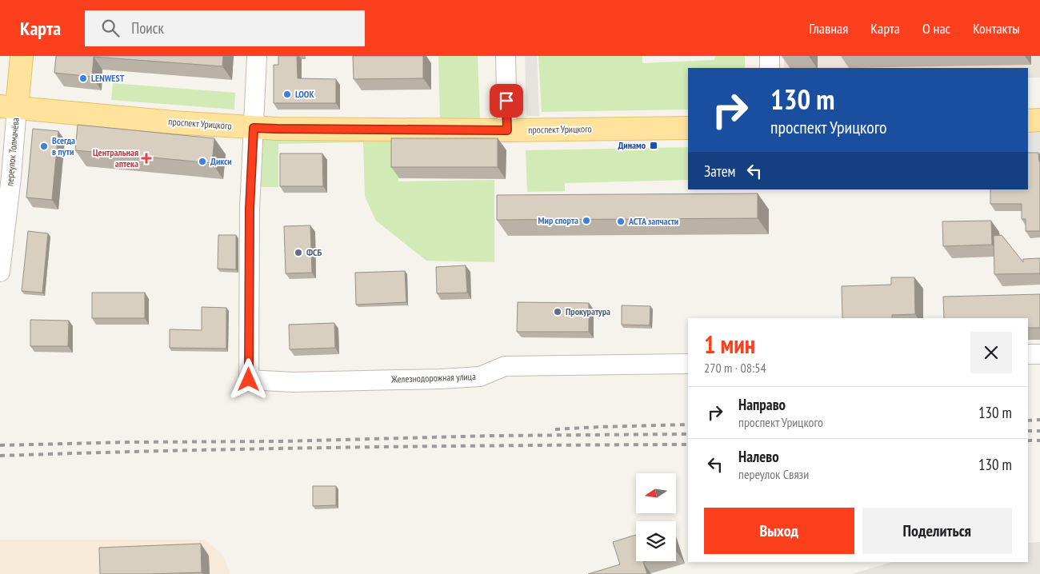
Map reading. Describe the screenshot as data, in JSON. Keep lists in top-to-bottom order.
{
  "streets": {
    "main road": ["проспект Урицкого", "переулок Толмачёва"],
    "street": ["Железнодорожная улица"]
  },
  "crossings": [
    ["проспект Урицкого", "переулок Толмачёва"],
    ["проспект Урицкого", "Железнодорожная улица"]
  ],
  "places": {
    "other": [
      "LENWEST",
      "LOOK",
      "Всегда в пути",
      "Дикси",
      "Мир спорта",
      "АСТА запчасти",
      "ФСБ",
      "Прокуратура"
    ],
    "transit": ["Динамо"],
    "health": ["Центральная аптека"]
  },
  "north": "left",
  "page": {
    "header": "Карта",
    "search": "Поиск",
    "nav": [
      "Главная",
      "Карта",
      "О нас",
      "Контакты"
    ],
    "turn": ["130 m", "проспект Урицкого"],
    "then": "Затем",
    "heading": ["1 мин", "270 m · 08:54"],
    "list": [
      {
        "name": "Направо",
        "note": "проспект Урицкого",
        "value": "130 m"
      },
      {
        "name": "Налево",
        "note": "переулок Связи",
        "value": "130 m"
      }
    ],
    "buttons": ["Выход", "Поделиться"]
  }
}
